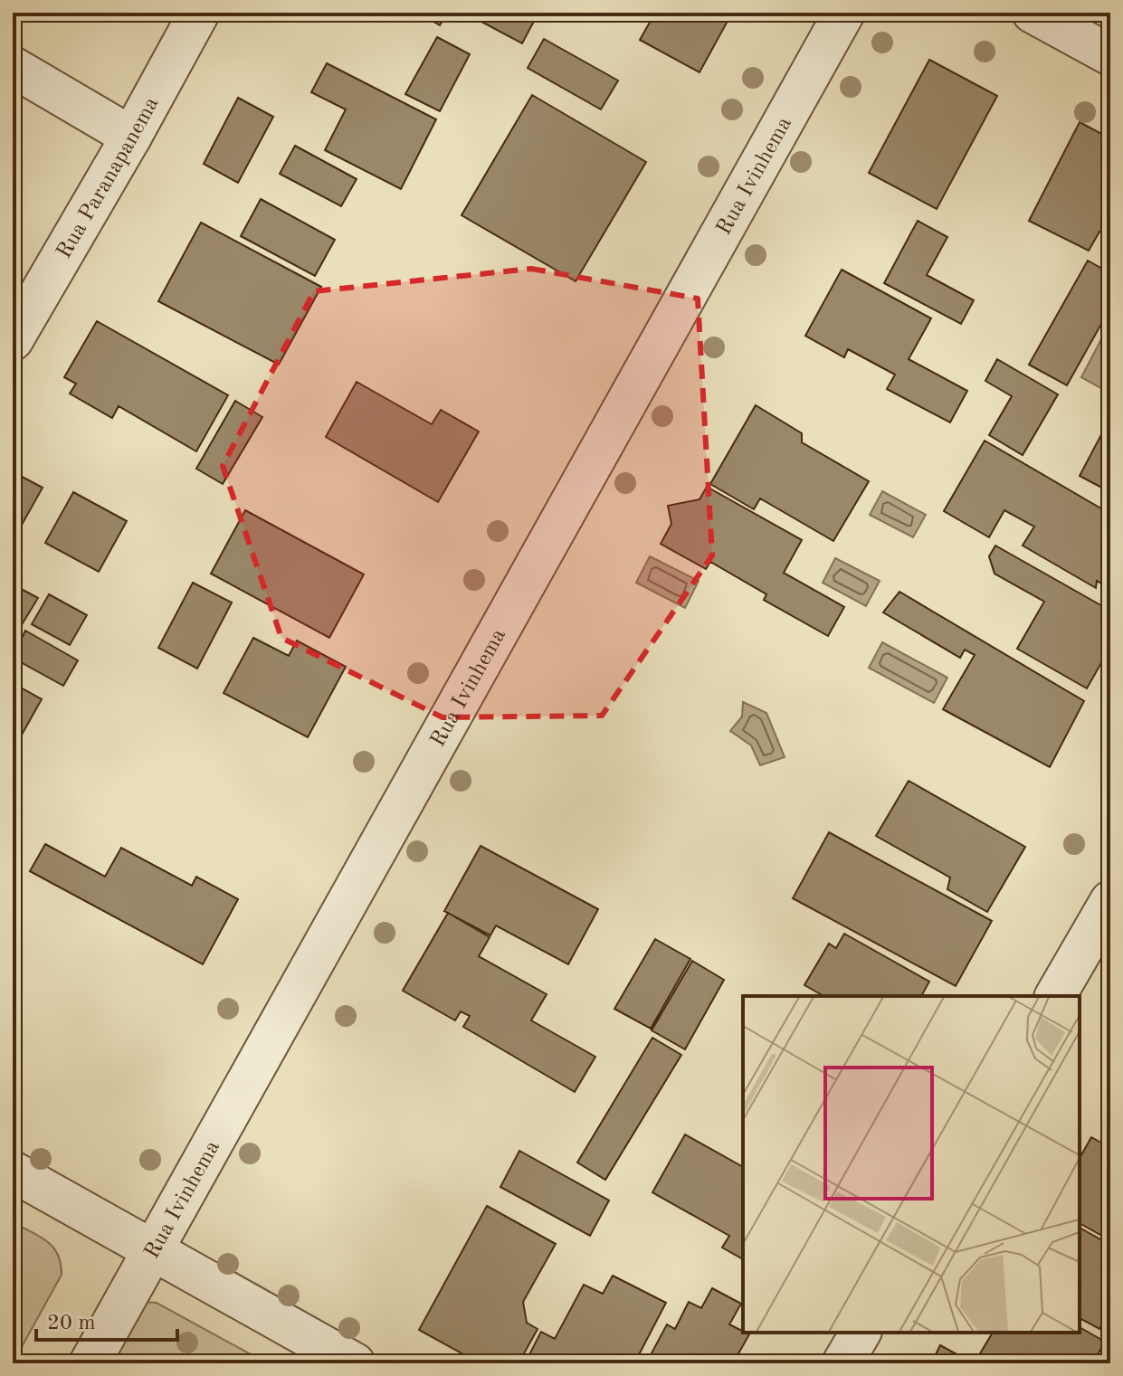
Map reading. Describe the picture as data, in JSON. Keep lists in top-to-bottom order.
{
  "streets": {
    "street": ["Rua Ivinhema", "Rua Paranapanema"]
  },
  "scale_bar": "20 m"
}
